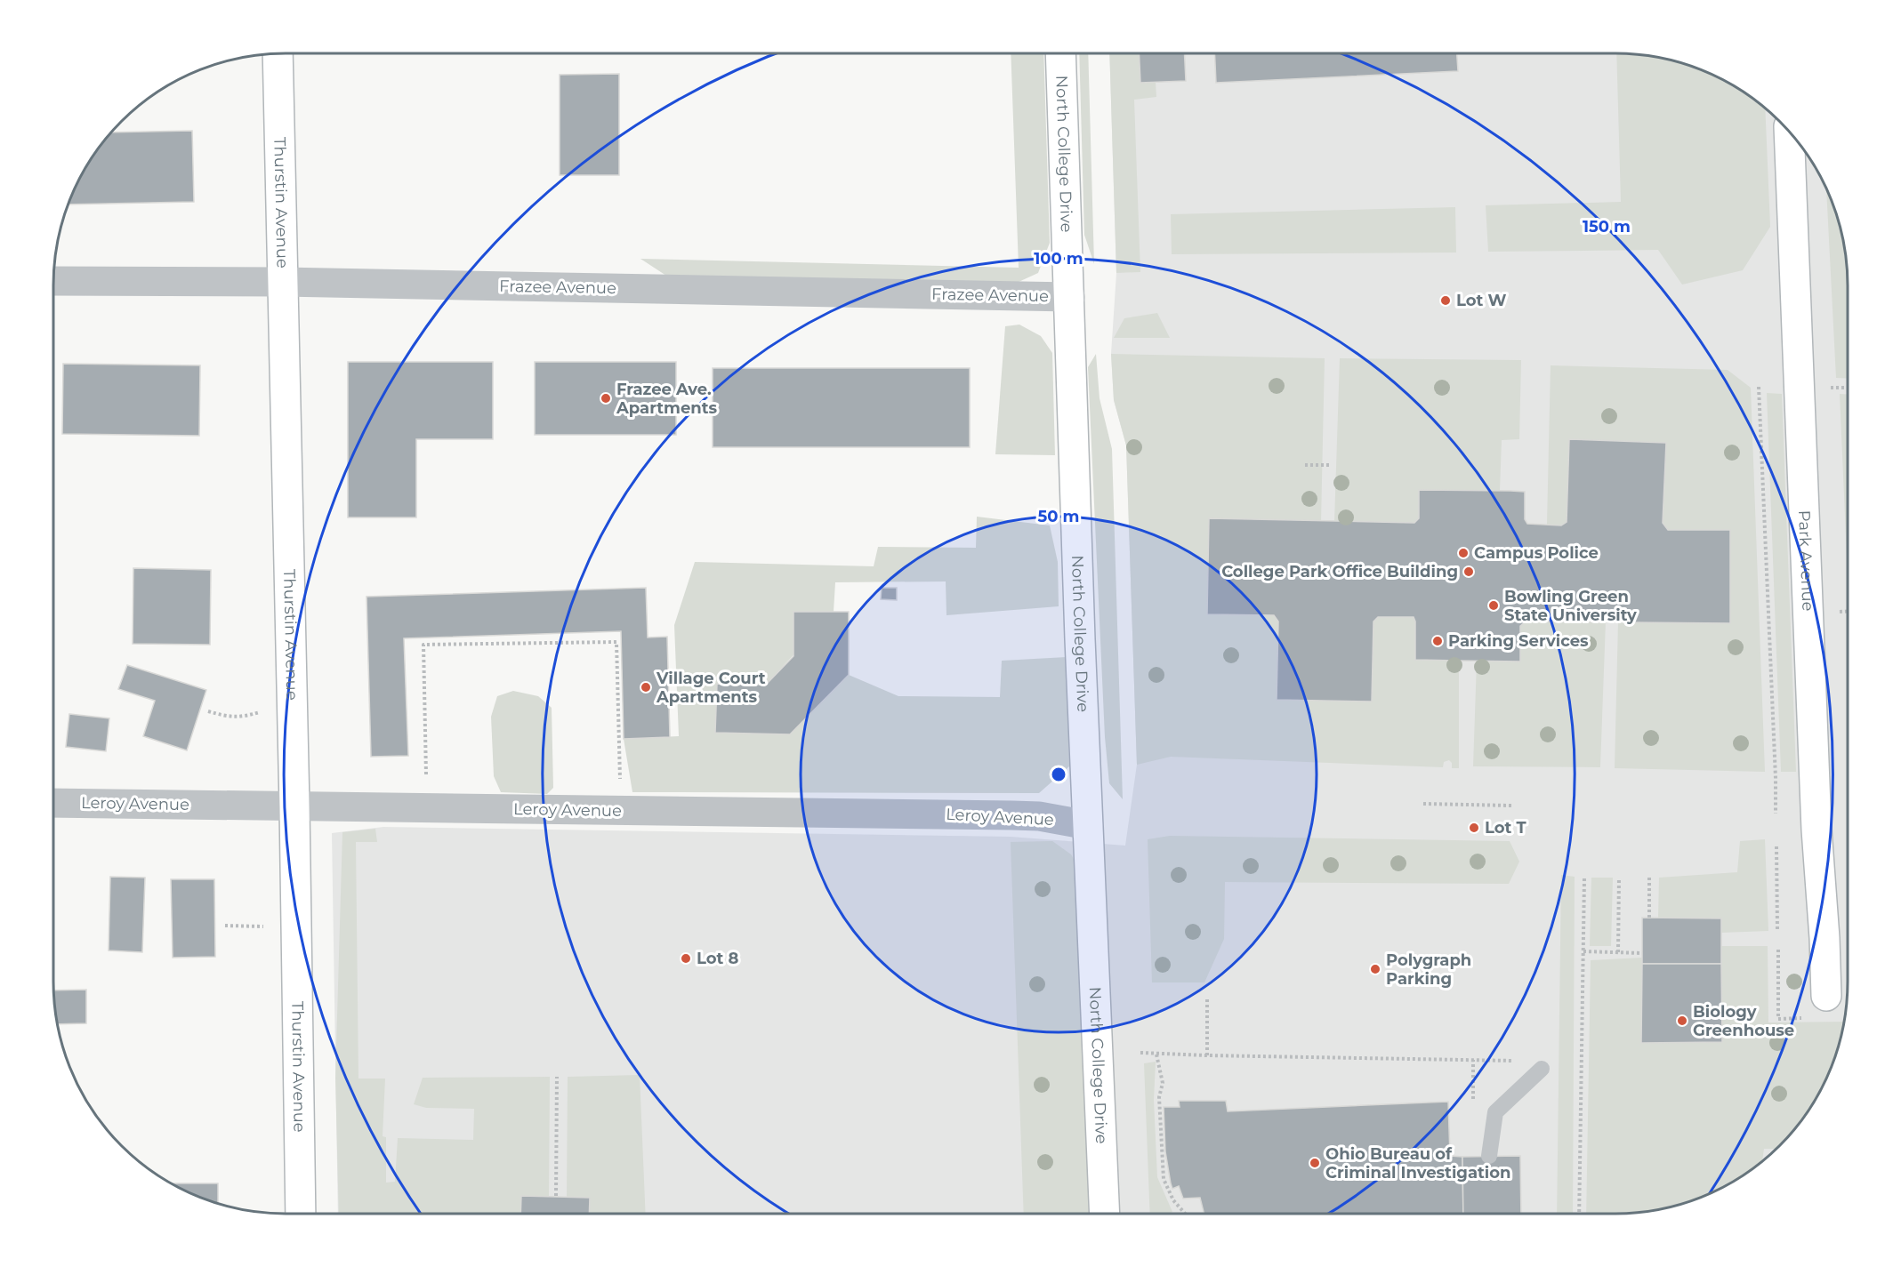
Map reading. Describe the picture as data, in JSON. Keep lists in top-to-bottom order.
{
  "streets": {
    "street": [
      "North College Drive",
      "Thurstin Avenue",
      "Frazee Avenue",
      "Park Avenue",
      "Leroy Avenue"
    ]
  },
  "crossings": [
    ["North College Drive", "Frazee Avenue"],
    ["North College Drive", "Leroy Avenue"],
    ["Thurstin Avenue", "Frazee Avenue"],
    ["Thurstin Avenue", "Leroy Avenue"]
  ],
  "places": [
    "Lot W",
    "Frazee Ave. Apartments",
    "Campus Police",
    "College Park Office Building",
    "Bowling Green State University",
    "Parking Services",
    "Village Court Apartments",
    "Lot T",
    "Lot 8",
    "Polygraph Parking",
    "Biology Greenhouse",
    "Ohio Bureau of Criminal Investigation"
  ],
  "rings": ["150 m", "100 m", "50 m"]
}
